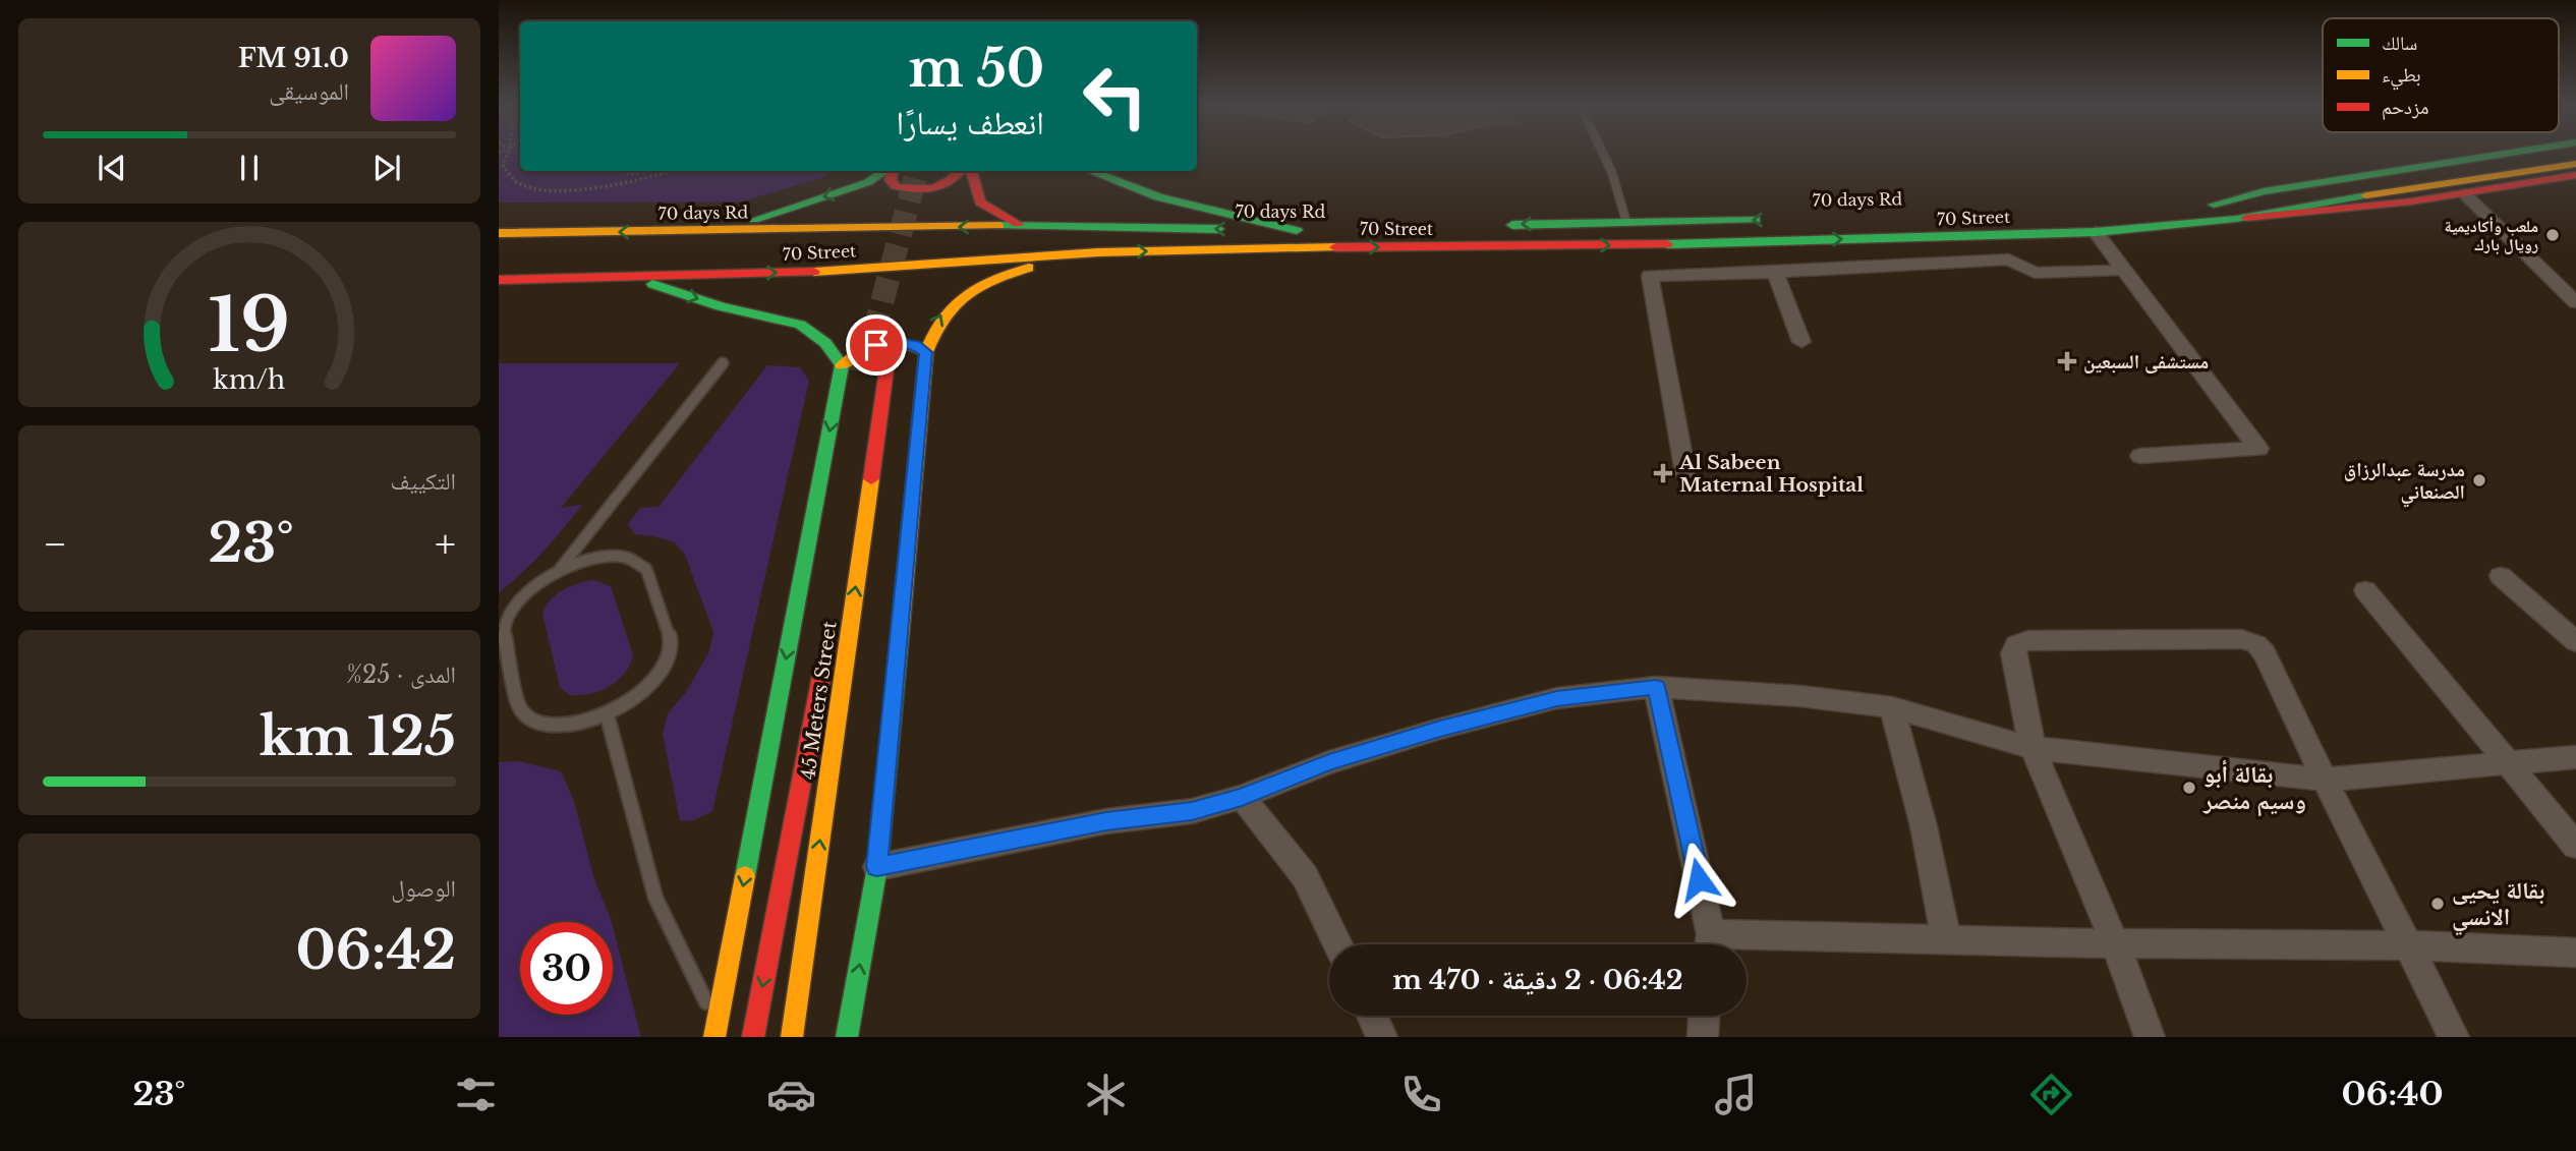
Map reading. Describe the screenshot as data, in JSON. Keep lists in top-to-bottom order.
{
  "streets": {
    "main road": ["70 days Rd", "70 Street", "45 Meters Street"]
  },
  "places": {
    "other": [
      "ملعب وأكاديمية رويال بارك",
      "مدرسة عبدالرزاق الصنعاني",
      "بقالة أبو وسيم منصر",
      "بقالة يحيى الانسي"
    ],
    "health": ["مستشفى السبعين", "Al Sabeen Maternal Hospital"]
  },
  "legend": ["سالك", "بطيء", "مزدحم"],
  "page": {
    "turn": ["50 m", "انعطف يسارًا"],
    "song": ["91.0 FM", "الموسيقى"],
    "tile": [
      "التكييف",
      ["المدى · 25%", "125 km"],
      ["الوصول", "06:42"]
    ],
    "heat": ["−", "23°", "+"],
    "limit": "30",
    "trip": "06:42 · 2 دقيقة · 470 m",
    "tabs": ["06:40", "23°"],
    "gauge": ["19", "km/h"]
  }
}
